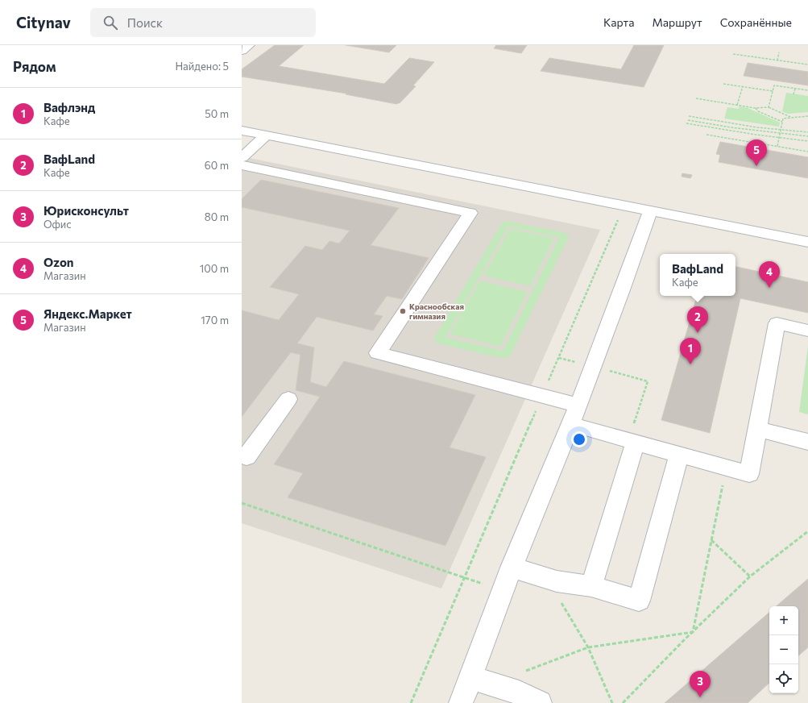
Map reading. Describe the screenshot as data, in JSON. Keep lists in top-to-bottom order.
{
  "places": ["Краснообская гимназия"],
  "page": {
    "header": "Citynav",
    "search": "Поиск",
    "nav": ["Карта", "Маршрут", "Сохранённые"],
    "heading": ["Рядом", "Найдено: 5"],
    "list": [
      {
        "mark": "1",
        "name": "Вафлэнд",
        "note": "Кафе",
        "value": "50 m"
      },
      {
        "mark": "2",
        "name": "ВафLand",
        "note": "Кафе",
        "value": "60 m"
      },
      {
        "mark": "3",
        "name": "Юрисконсульт",
        "note": "Офис",
        "value": "80 m"
      },
      {
        "mark": "4",
        "name": "Ozon",
        "note": "Магазин",
        "value": "100 m"
      },
      {
        "mark": "5",
        "name": "Яндекс.Маркет",
        "note": "Магазин",
        "value": "170 m"
      }
    ],
    "pins": [
      "5",
      "4",
      "2",
      "1",
      "3"
    ],
    "popup": ["ВафLand", "Кафе"],
    "map_buttons": ["+", "−"]
  }
}
